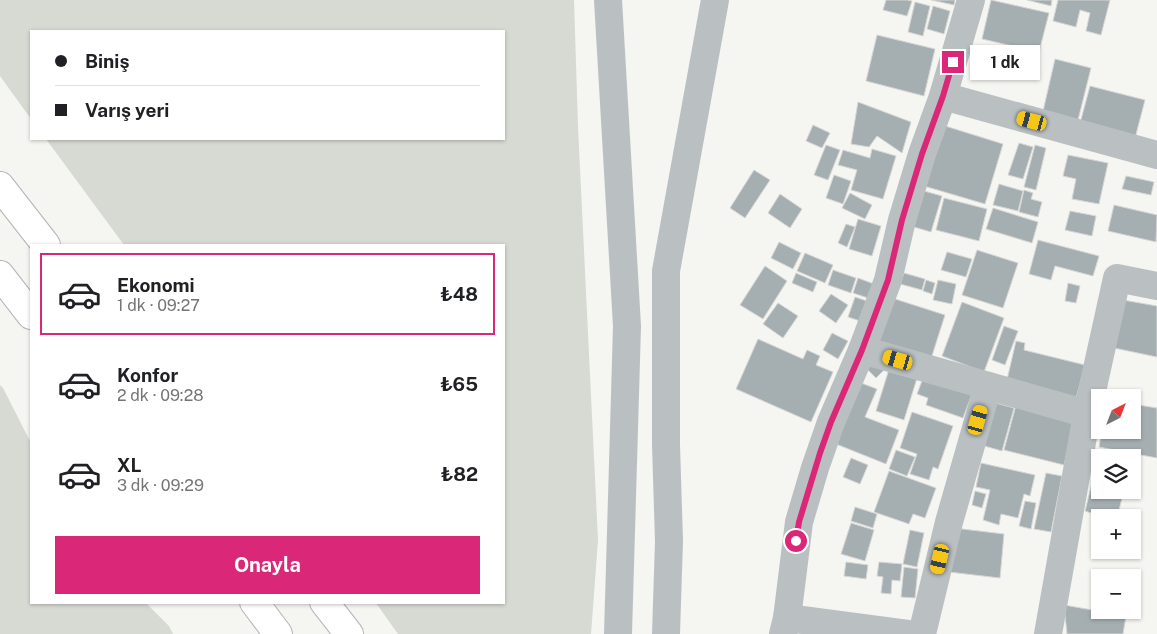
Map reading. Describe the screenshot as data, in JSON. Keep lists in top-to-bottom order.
{
  "north": "top right",
  "page": {
    "banner": ["Biniş", "Varış yeri"],
    "bubble": "1 dk",
    "list": [
      {
        "name": "Ekonomi",
        "note": "1 dk · 09:27",
        "value": "₺48"
      },
      {
        "name": "Konfor",
        "note": "2 dk · 09:28",
        "value": "₺65"
      },
      {
        "name": "XL",
        "note": "3 dk · 09:29",
        "value": "₺82"
      }
    ],
    "map_buttons": ["+", "−"],
    "buttons": "Onayla"
  }
}
